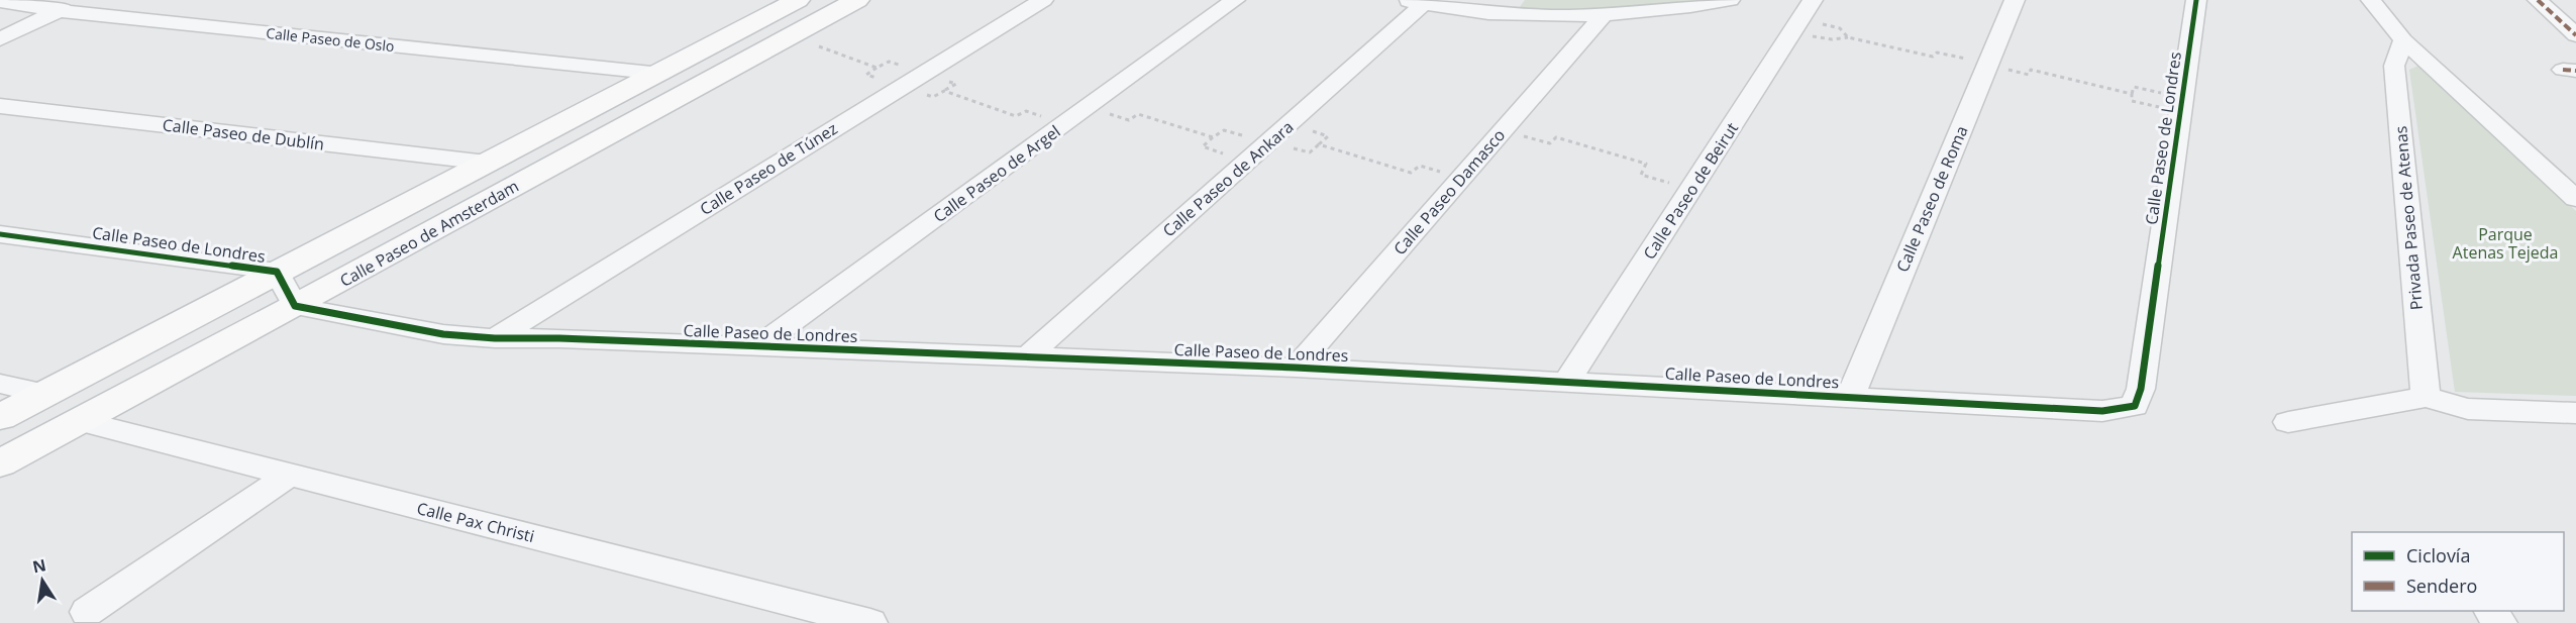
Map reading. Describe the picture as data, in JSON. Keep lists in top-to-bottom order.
{
  "streets": {
    "main road": ["Calle Paseo de Amsterdam"],
    "street": [
      "Calle Paseo de Oslo",
      "Calle Paseo de Dublín",
      "Calle Paseo de Londres",
      "Calle Paseo de Túnez",
      "Calle Paseo de Argel",
      "Calle Paseo de Ankara",
      "Calle Paseo de Beirut",
      "Calle Paseo Damasco",
      "Calle Paseo de Roma",
      "Privada Paseo de Atenas",
      "Calle Pax Christi"
    ]
  },
  "crossings": [
    ["Calle Paseo de Oslo", "Calle Paseo de Amsterdam"],
    ["Calle Paseo de Dublín", "Calle Paseo de Amsterdam"],
    ["Calle Paseo de Londres", "Calle Paseo de Túnez"],
    ["Calle Paseo de Londres", "Calle Paseo de Argel"],
    ["Calle Paseo de Londres", "Calle Paseo de Ankara"],
    ["Calle Paseo de Londres", "Calle Paseo de Beirut"],
    ["Calle Paseo de Londres", "Calle Paseo Damasco"],
    ["Calle Paseo de Londres", "Calle Paseo de Roma"],
    ["Calle Paseo de Londres", "Calle Paseo de Amsterdam"],
    ["Calle Paseo de Amsterdam", "Calle Pax Christi"]
  ],
  "parks": ["Parque Atenas Tejeda"],
  "legend": ["Ciclovía", "Sendero"],
  "north": "top"
}
